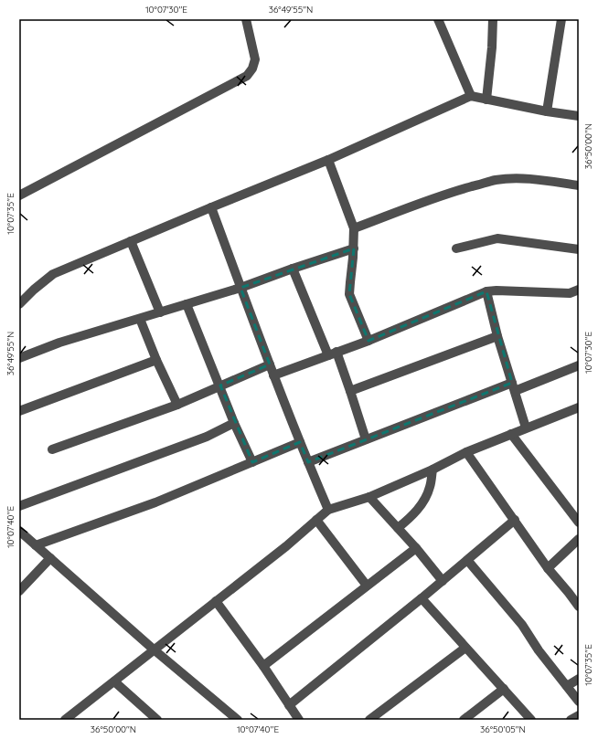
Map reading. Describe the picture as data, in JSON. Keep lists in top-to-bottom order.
{
  "coordinates": [
    "10°07'30\"E",
    "36°49'55\"N",
    "36°50'00\"N",
    "10°07'35\"E",
    "10°07'40\"E",
    "36°50'05\"N"
  ]
}
